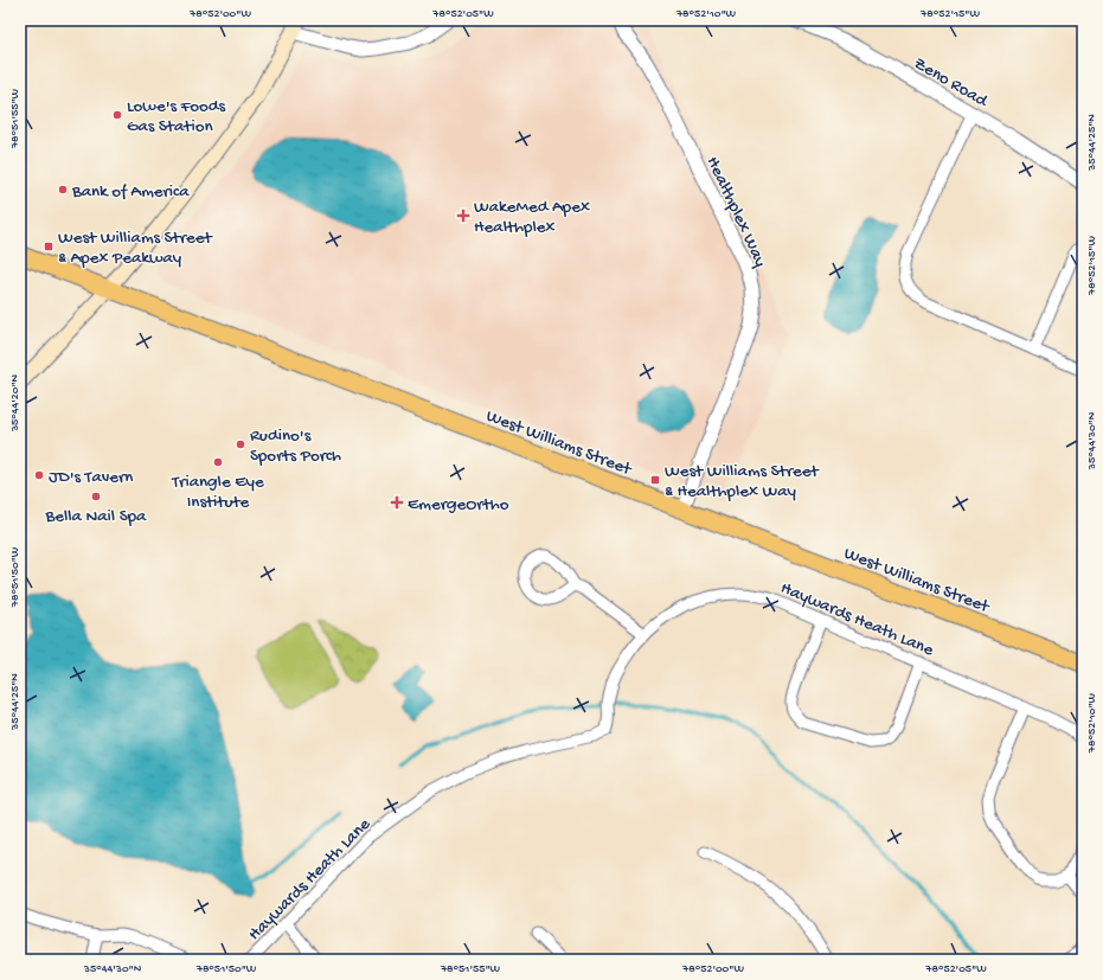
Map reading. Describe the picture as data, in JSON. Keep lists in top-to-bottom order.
{
  "streets": {
    "main road": ["West Williams Street"],
    "street": ["Zeno Road", "Healthplex Way", "Haywards Heath Lane"]
  },
  "crossings": [
    ["Healthplex Way", "West Williams Street"]
  ],
  "places": {
    "other": [
      "Lowe's Foods Gas Station",
      "Bank of America",
      "Rudino's Sports Porch",
      "Triangle Eye Institute",
      "JD's Tavern",
      "Bella Nail Spa"
    ],
    "health": ["WakeMed Apex Healthplex", "EmergeOrtho"],
    "transit": ["West Williams Street & Apex Peakway", "West Williams Street & Healthplex Way"]
  },
  "coordinates": [
    "78°52'00\"W",
    "78°52'05\"W",
    "78°52'10\"W",
    "78°52'15\"W",
    "78°51'55\"W",
    "35°44'25\"N",
    "35°44'20\"N",
    "35°44'30\"N",
    "78°51'50\"W"
  ]
}
